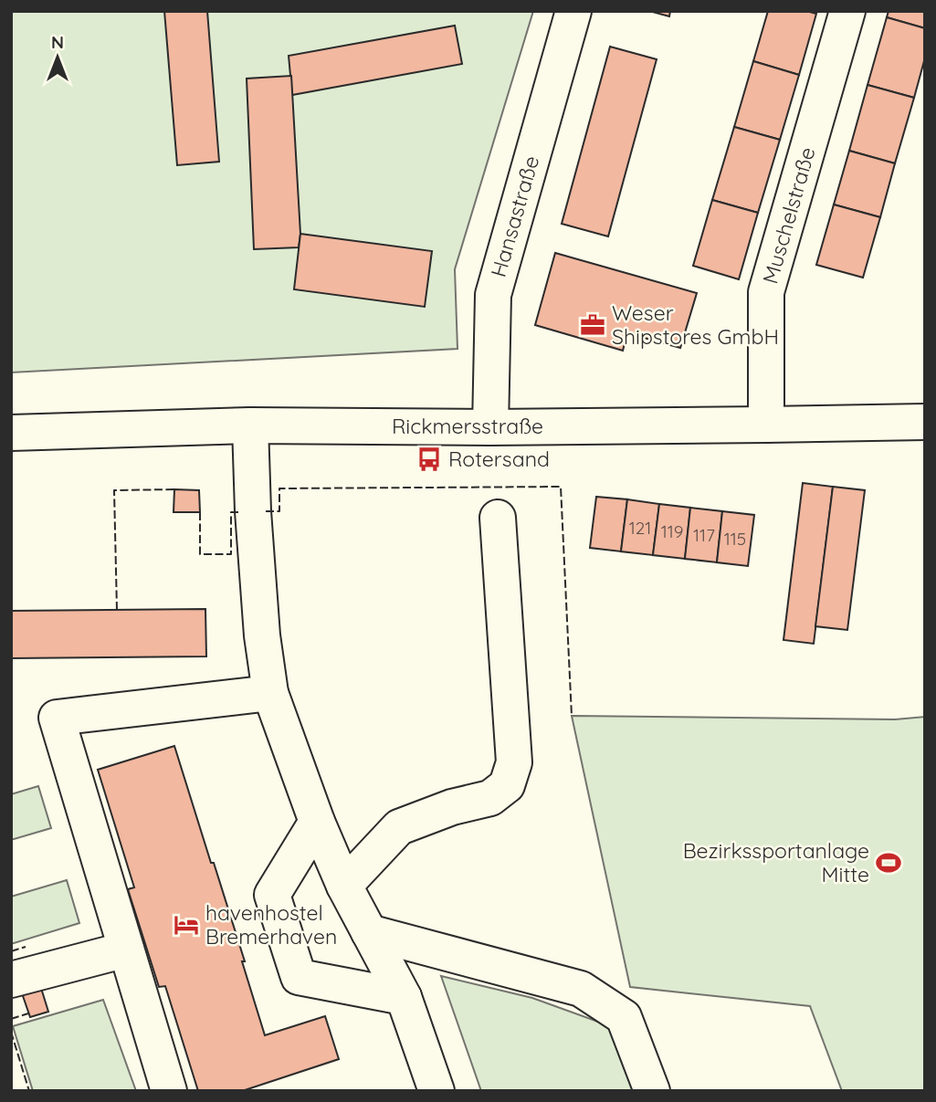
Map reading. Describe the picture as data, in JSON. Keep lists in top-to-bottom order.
{
  "streets": {
    "main road": ["Muschelstraße", "Hansastraße", "Rickmersstraße"]
  },
  "crossings": [
    ["Muschelstraße", "Rickmersstraße"],
    ["Hansastraße", "Rickmersstraße"]
  ],
  "places": {
    "office": ["Weser Shipstores GmbH"],
    "bus stop": ["Rotersand"],
    "sports": ["Bezirkssportanlage Mitte"],
    "hotel": ["havenhostel Bremerhaven"]
  },
  "house_numbers": [
    "121",
    "119",
    "117",
    "115"
  ],
  "north": "top"
}
